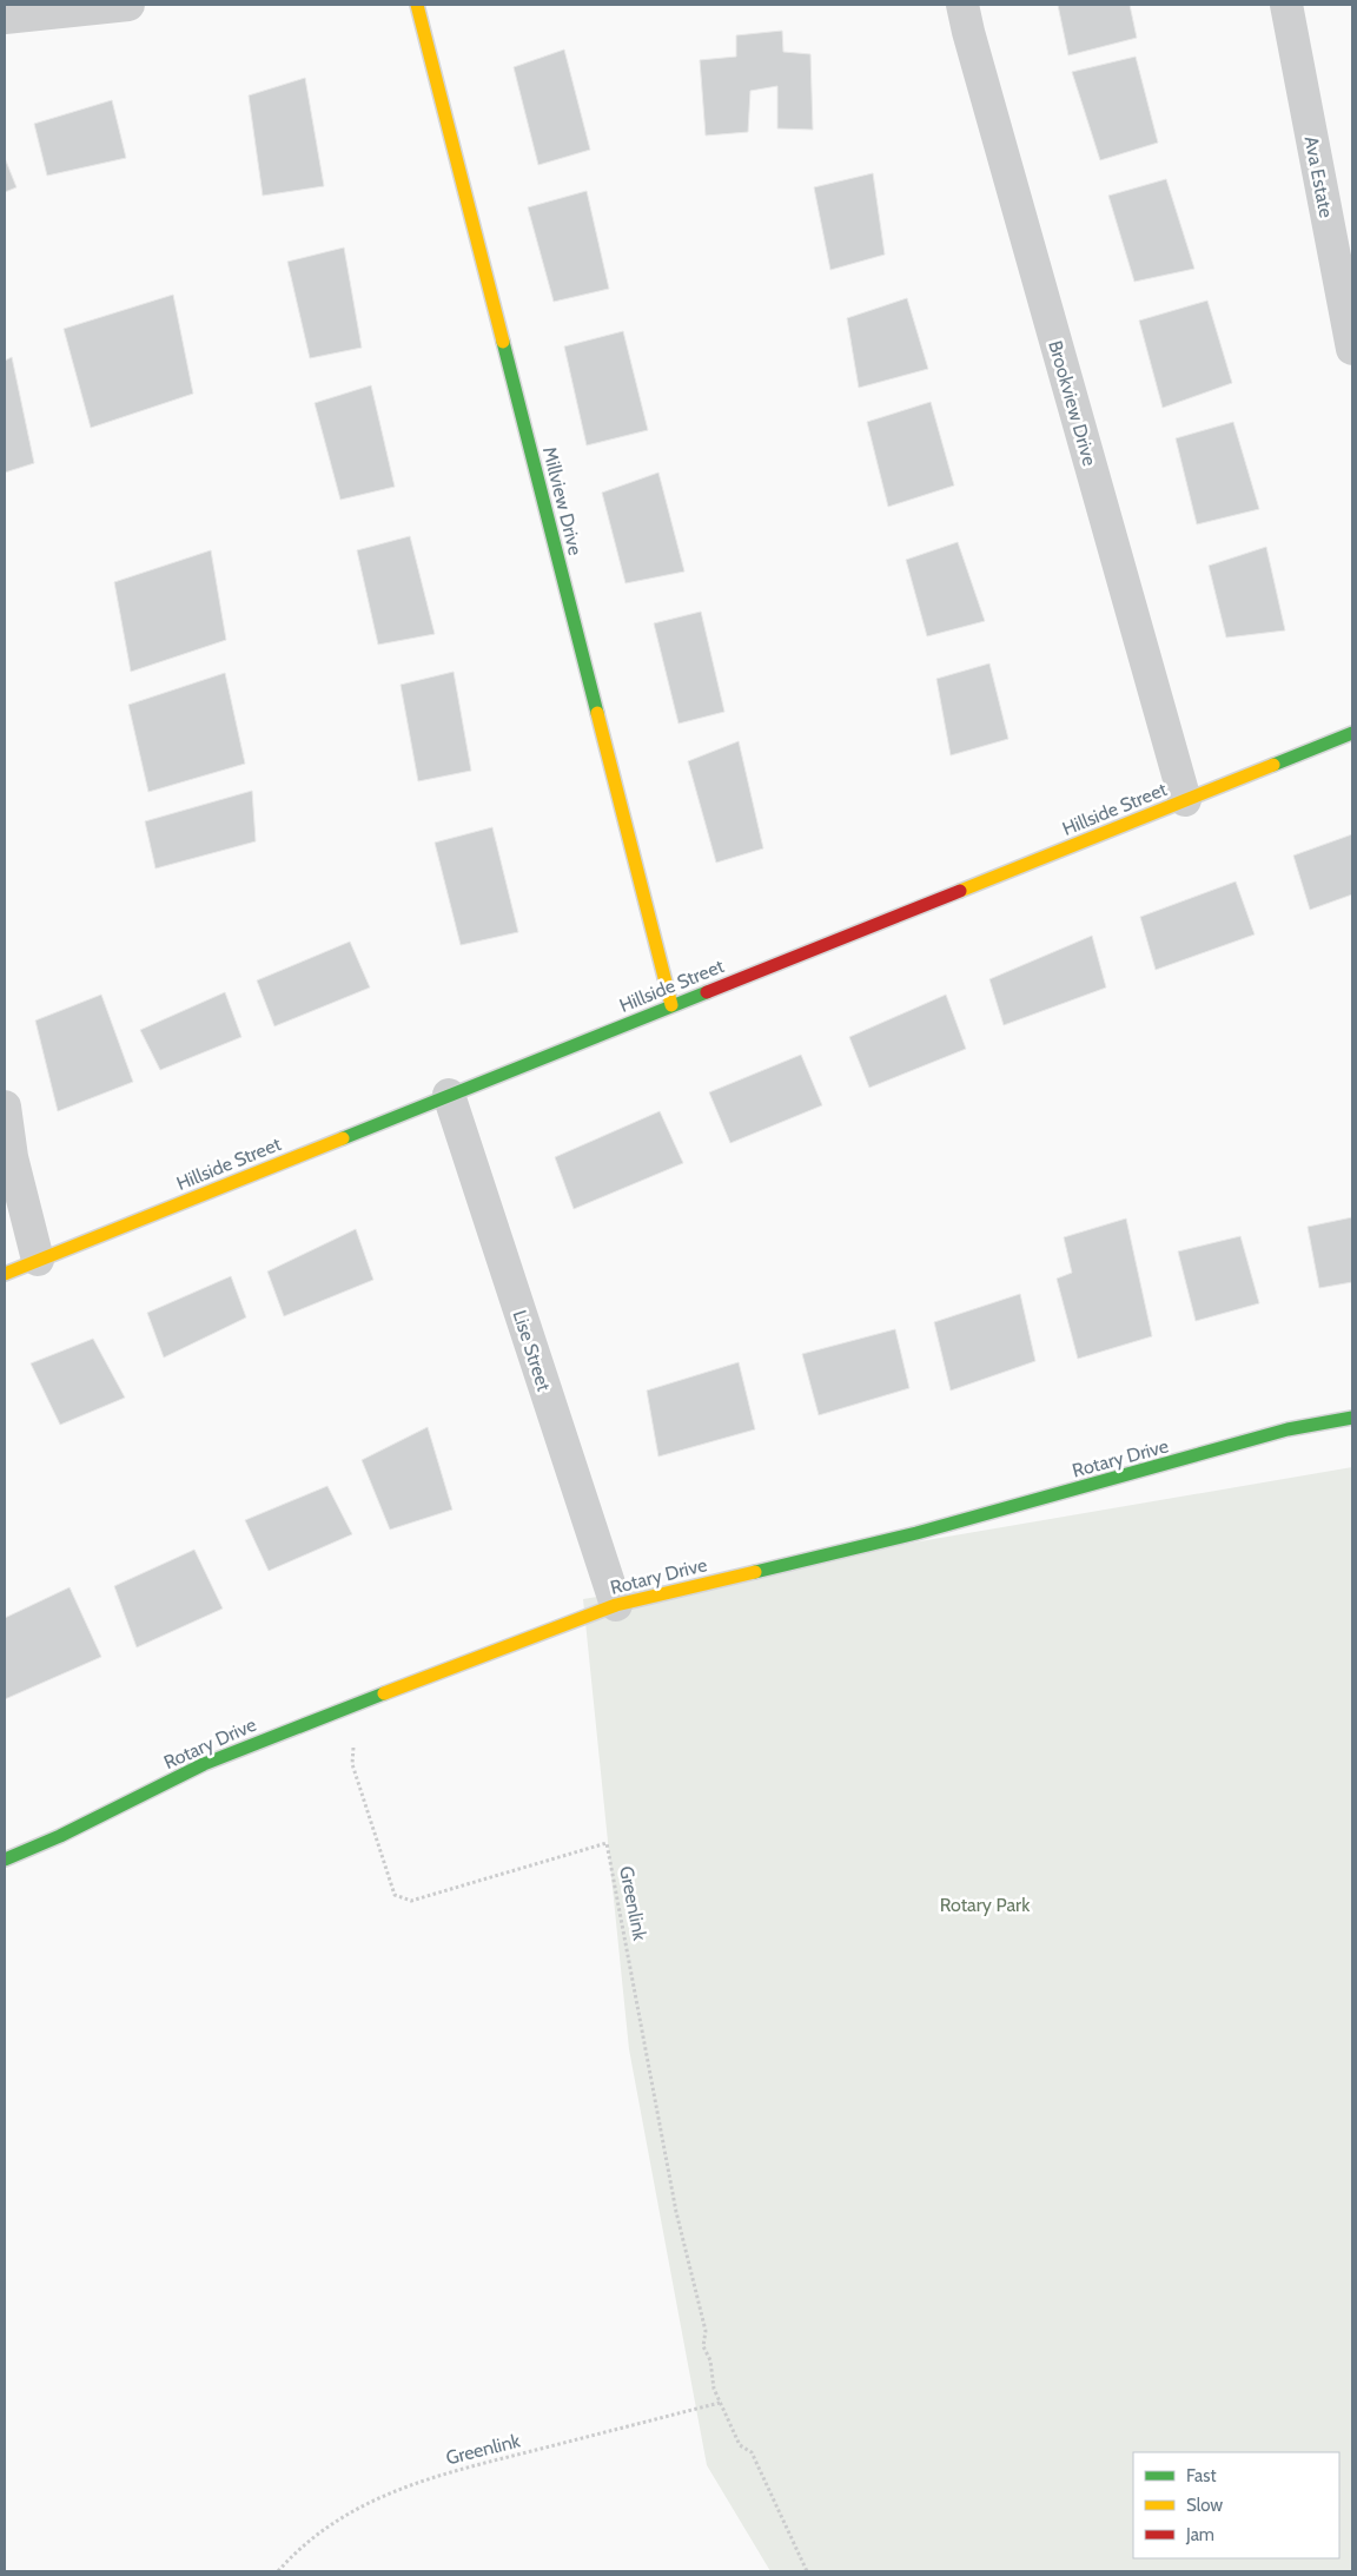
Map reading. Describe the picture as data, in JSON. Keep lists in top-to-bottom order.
{
  "streets": {
    "street": [
      "Ava Estate",
      "Brookview Drive",
      "Millview Drive",
      "Hillside Street",
      "Lise Street",
      "Rotary Drive"
    ],
    "path": ["Greenlink"]
  },
  "crossings": [
    ["Brookview Drive", "Hillside Street"],
    ["Millview Drive", "Hillside Street"],
    ["Hillside Street", "Lise Street"],
    ["Lise Street", "Rotary Drive"]
  ],
  "parks": ["Rotary Park"],
  "legend": ["Fast", "Slow", "Jam"]
}
